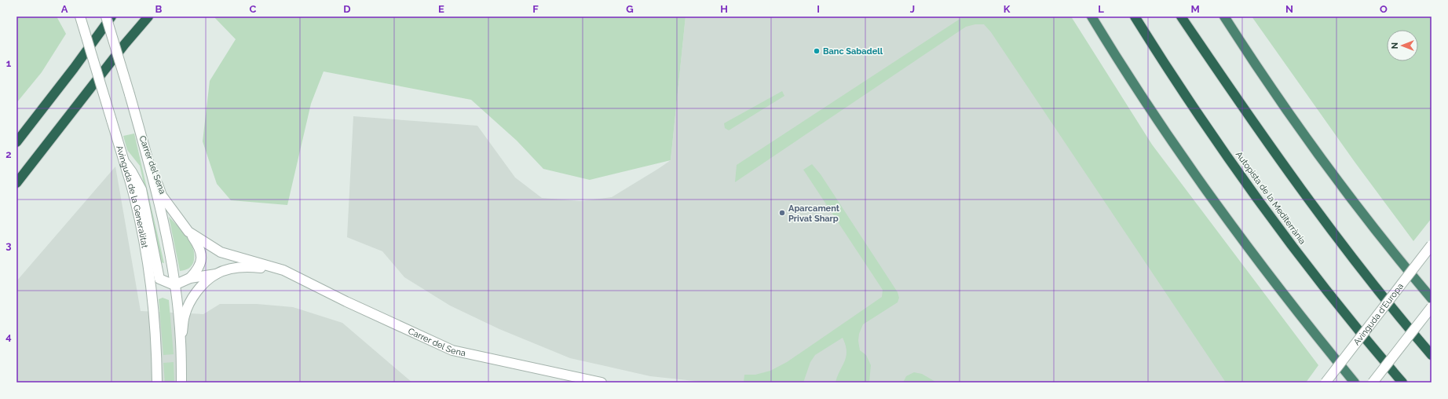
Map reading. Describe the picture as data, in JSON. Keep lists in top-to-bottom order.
{
  "streets": {
    "highway": ["Autopista de la Mediterrània"],
    "street": ["Carrer del Sena", "Avinguda de la Generalitat", "Avinguda d'Europa"]
  },
  "places": ["Banc Sabadell", "Aparcament Privat Sharp"],
  "north": "left",
  "grid": {
    "columns": [
      "A",
      "B",
      "C",
      "D",
      "E",
      "F",
      "G",
      "H",
      "I",
      "J",
      "K",
      "L",
      "M",
      "N",
      "O"
    ],
    "rows": [
      "1",
      "2",
      "3",
      "4"
    ]
  }
}
